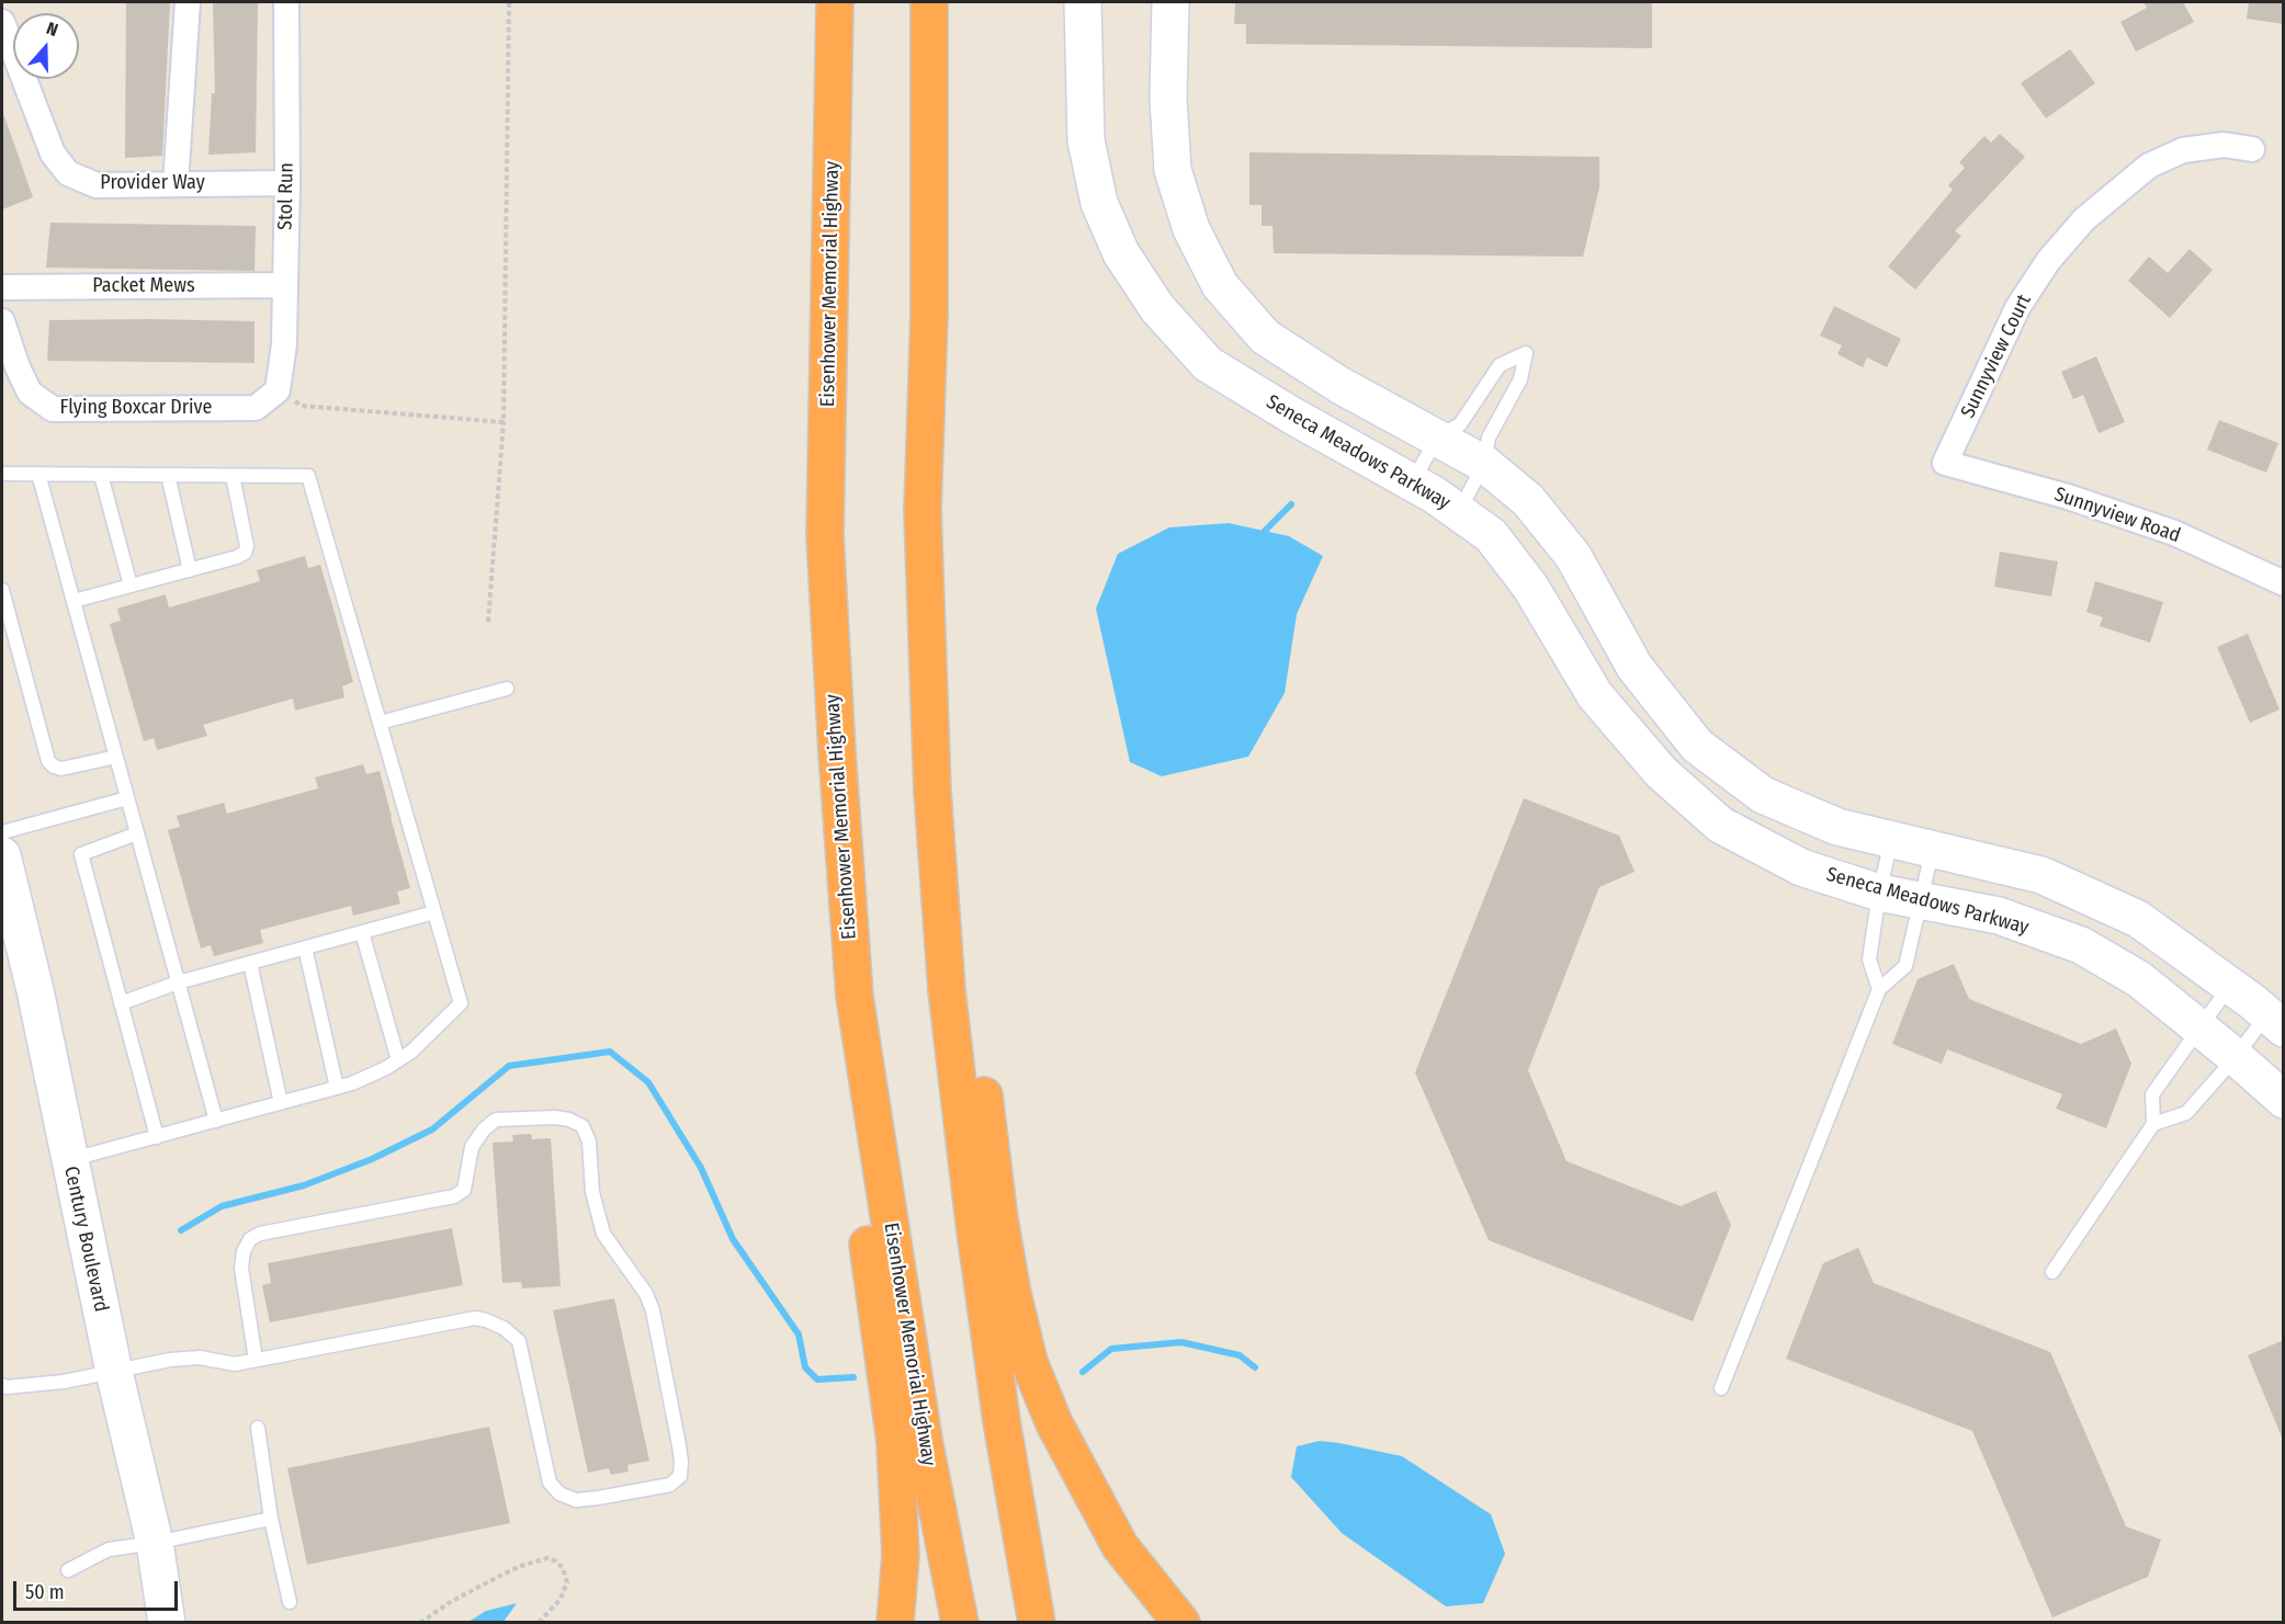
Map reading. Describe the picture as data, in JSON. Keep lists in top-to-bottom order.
{
  "streets": {
    "highway": ["Eisenhower Memorial Highway"],
    "street": [
      "Provider Way",
      "Stol Run",
      "Packet Mews",
      "Sunnyview Court",
      "Flying Boxcar Drive",
      "Seneca Meadows Parkway",
      "Sunnyview Road",
      "Century Boulevard"
    ]
  },
  "crossings": [
    ["Provider Way", "Stol Run"],
    ["Stol Run", "Packet Mews"],
    ["Stol Run", "Flying Boxcar Drive"],
    ["Sunnyview Court", "Sunnyview Road"]
  ],
  "scale_bar": "50 m",
  "north": "top"
}
